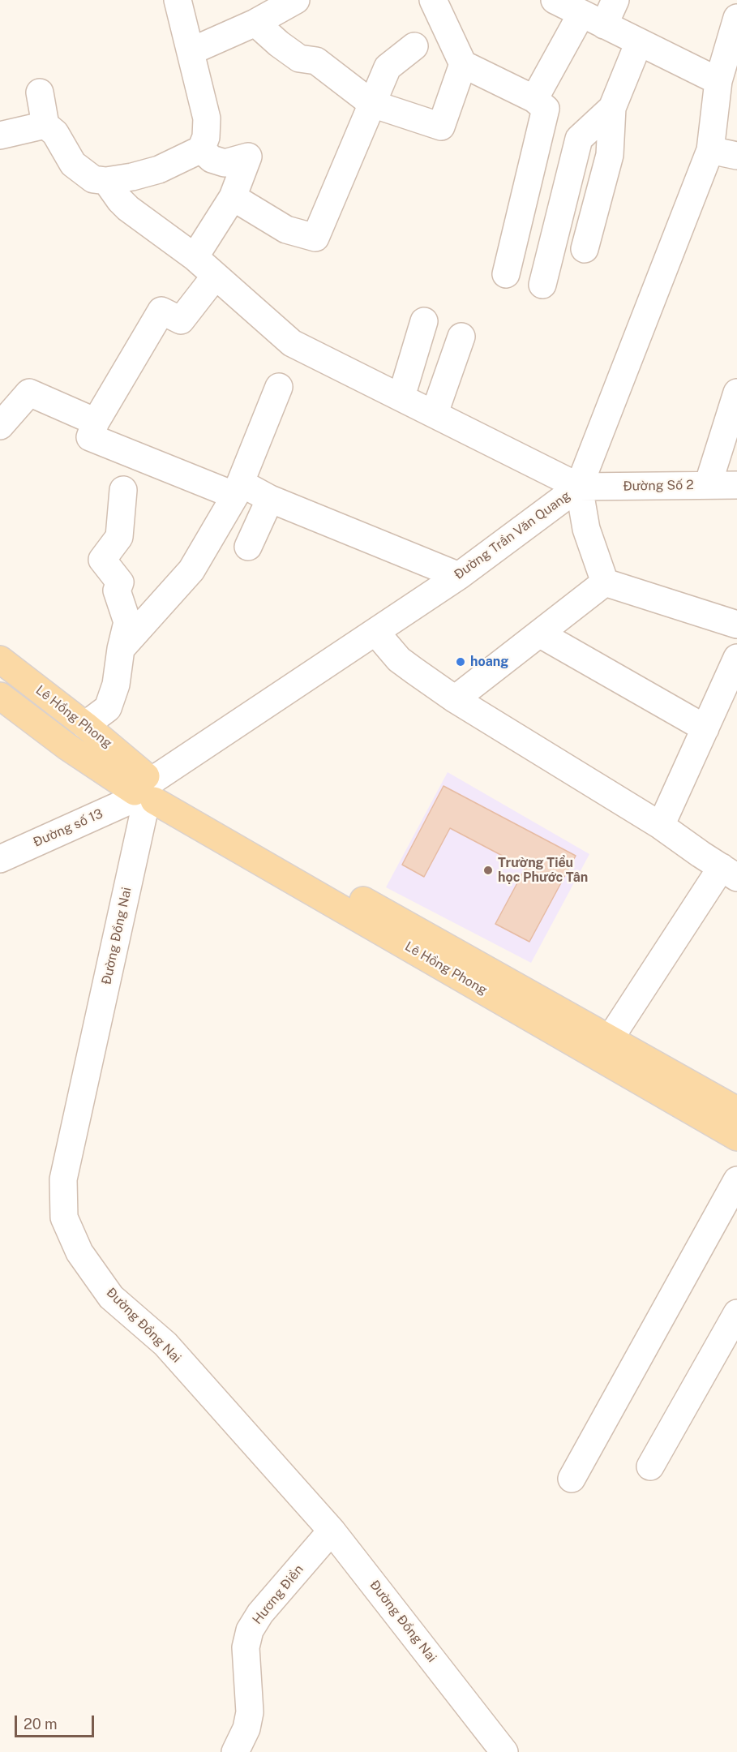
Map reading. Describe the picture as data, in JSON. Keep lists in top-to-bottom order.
{
  "streets": {
    "main road": ["Lê Hồng Phong"],
    "street": [
      "Đường Số 2",
      "Đường Trần Văn Quang",
      "Đường số 13",
      "Đường Đồng Nai",
      "Hương Điền"
    ]
  },
  "crossings": [
    ["Đường Số 2", "Đường Trần Văn Quang"],
    ["Đường Trần Văn Quang", "Lê Hồng Phong"],
    ["Đường Trần Văn Quang", "Đường số 13"],
    ["Đường Trần Văn Quang", "Đường Đồng Nai"],
    ["Lê Hồng Phong", "Đường số 13"],
    ["Lê Hồng Phong", "Đường Đồng Nai"],
    ["Đường số 13", "Đường Đồng Nai"],
    ["Đường Đồng Nai", "Hương Điền"]
  ],
  "places": ["hoang", "Trường Tiểu học Phước Tân"],
  "scale_bar": "20 m"
}
